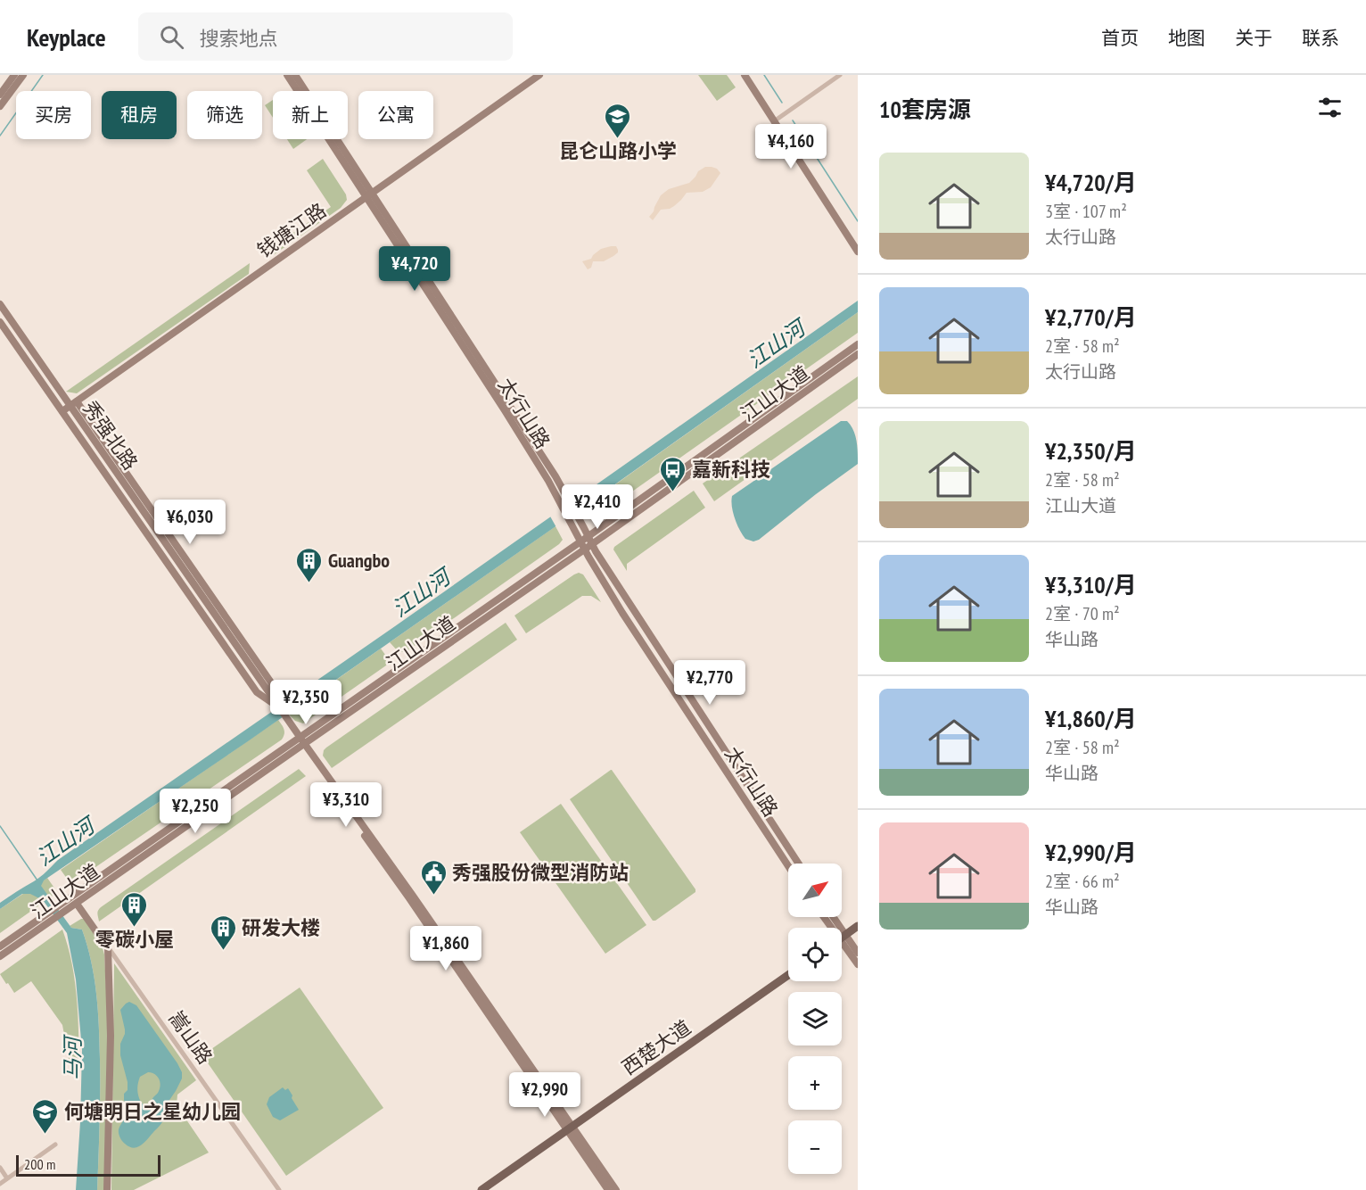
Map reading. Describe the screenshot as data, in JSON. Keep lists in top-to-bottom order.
{
  "streets": {
    "main road": ["西楚大道"],
    "street": [
      "钱塘江路",
      "江山大道",
      "太行山路",
      "秀强北路",
      "嵩山路"
    ]
  },
  "crossings": [
    ["钱塘江路", "太行山路"],
    ["钱塘江路", "秀强北路"],
    ["江山大道", "太行山路"],
    ["江山大道", "秀强北路"],
    ["江山大道", "嵩山路"],
    ["秀强北路", "西楚大道"]
  ],
  "water": ["江山河", "马河"],
  "places": {
    "school or university": ["昆仑山路小学", "何塘明日之星幼儿园"],
    "bus stop": ["嘉新科技"],
    "building": ["Guangbo", "零碳小屋", "研发大楼"],
    "public building": ["秀强股份微型消防站"]
  },
  "scale_bar": "200 m",
  "north": "top right",
  "page": {
    "header": "Keyplace",
    "search": "搜索地点",
    "nav": [
      "首页",
      "地图",
      "关于",
      "联系"
    ],
    "heading": "10套房源",
    "chip": [
      "买房",
      "租房",
      "筛选",
      "新上",
      "公寓"
    ],
    "price": [
      "¥4,160",
      "¥4,720",
      "¥2,410",
      "¥6,030",
      "¥2,770",
      "¥2,350",
      "¥3,310",
      "¥2,250",
      "¥1,860",
      "¥2,990"
    ],
    "list": [
      {
        "name": "¥4,720/月",
        "note": "3室 · 107 m² · 太行山路"
      },
      {
        "name": "¥2,770/月",
        "note": "2室 · 58 m² · 太行山路"
      },
      {
        "name": "¥2,350/月",
        "note": "2室 · 58 m² · 江山大道"
      },
      {
        "name": "¥3,310/月",
        "note": "2室 · 70 m² · 华山路"
      },
      {
        "name": "¥1,860/月",
        "note": "2室 · 58 m² · 华山路"
      },
      {
        "name": "¥2,990/月",
        "note": "2室 · 66 m² · 华山路"
      }
    ],
    "map_buttons": ["+", "−"],
    "scale": "200 m"
  }
}
